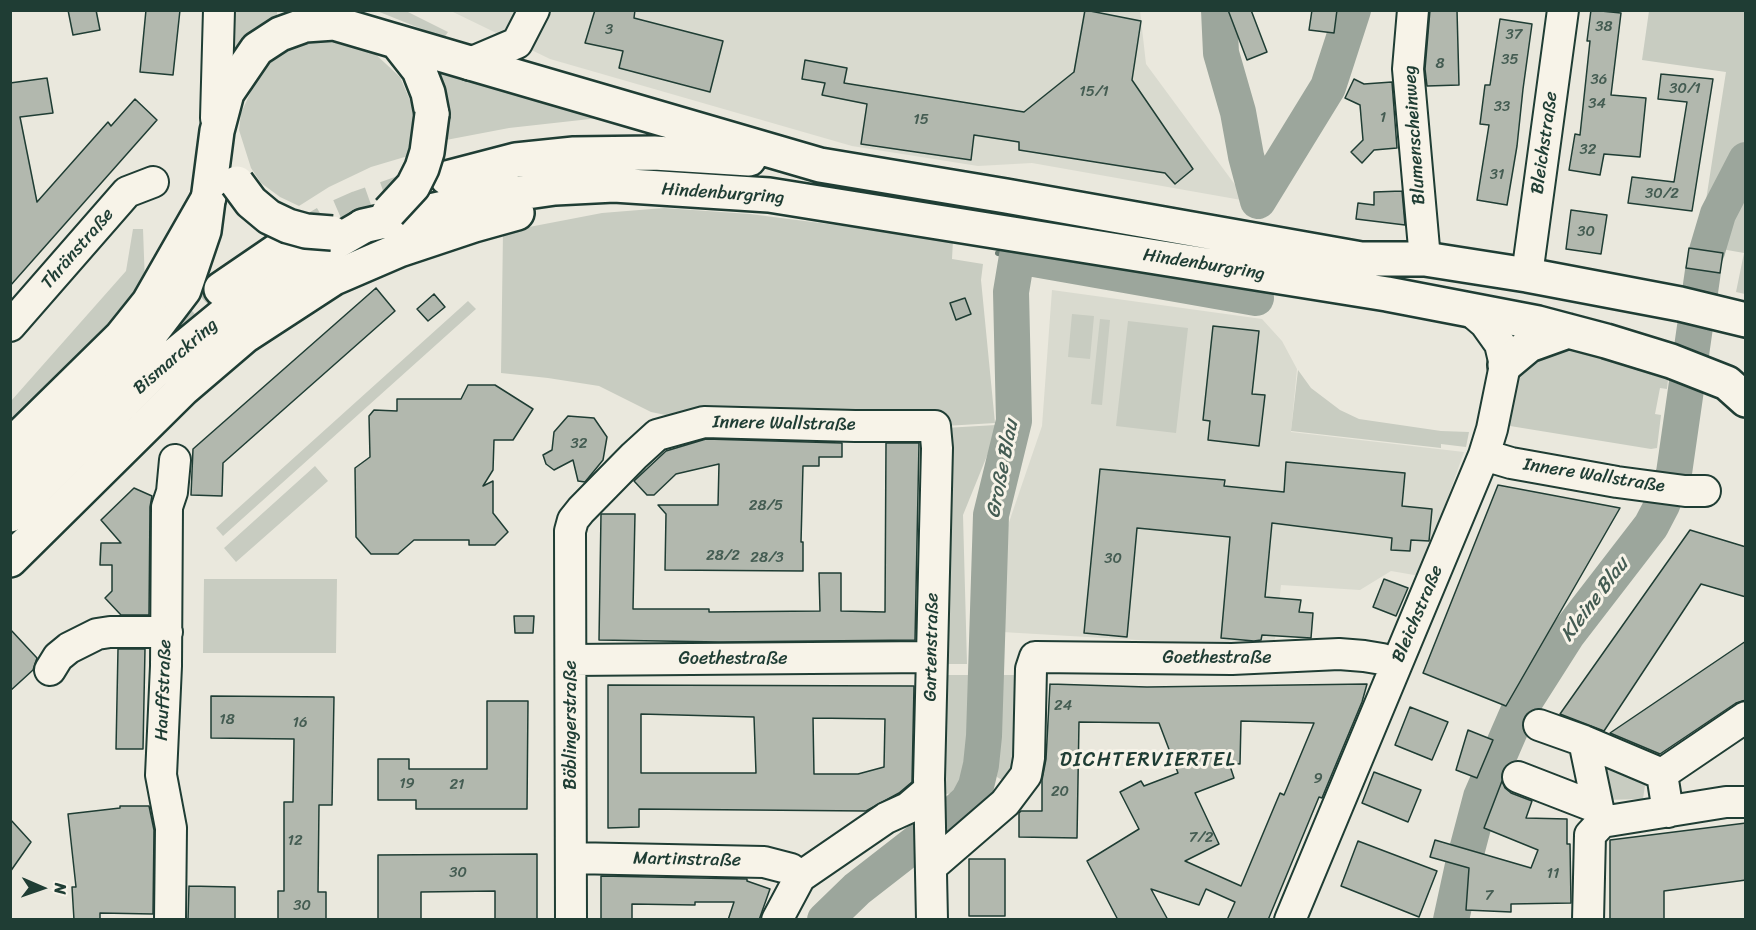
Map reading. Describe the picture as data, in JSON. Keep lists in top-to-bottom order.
{
  "streets": {
    "main road": ["Hindenburgring", "Bismarckring"],
    "street": [
      "Blumenscheinweg",
      "Bleichstraße",
      "Thränstraße",
      "Innere Wallstraße",
      "Gartenstraße",
      "Goethestraße",
      "Hauffstraße",
      "Böblingerstraße",
      "Martinstraße"
    ]
  },
  "crossings": [
    ["Blumenscheinweg", "Hindenburgring"],
    ["Bleichstraße", "Hindenburgring"],
    ["Bleichstraße", "Innere Wallstraße"],
    ["Bleichstraße", "Goethestraße"],
    ["Innere Wallstraße", "Gartenstraße"],
    ["Innere Wallstraße", "Böblingerstraße"],
    ["Gartenstraße", "Goethestraße"],
    ["Goethestraße", "Böblingerstraße"],
    ["Böblingerstraße", "Martinstraße"]
  ],
  "districts": ["DICHTERVIERTEL"],
  "water": ["Große Blau", "Kleine Blau"],
  "house_numbers": [
    "38",
    "3",
    "37",
    "35",
    "8",
    "36",
    "30/1",
    "15/1",
    "34",
    "33",
    "1",
    "15",
    "32",
    "31",
    "30/2",
    "30",
    "32",
    "28/5",
    "28/2",
    "28/3",
    "30",
    "24",
    "18",
    "16",
    "9",
    "19",
    "21",
    "20",
    "7/2",
    "12",
    "30",
    "11",
    "7",
    "30"
  ],
  "north": "right"
}
